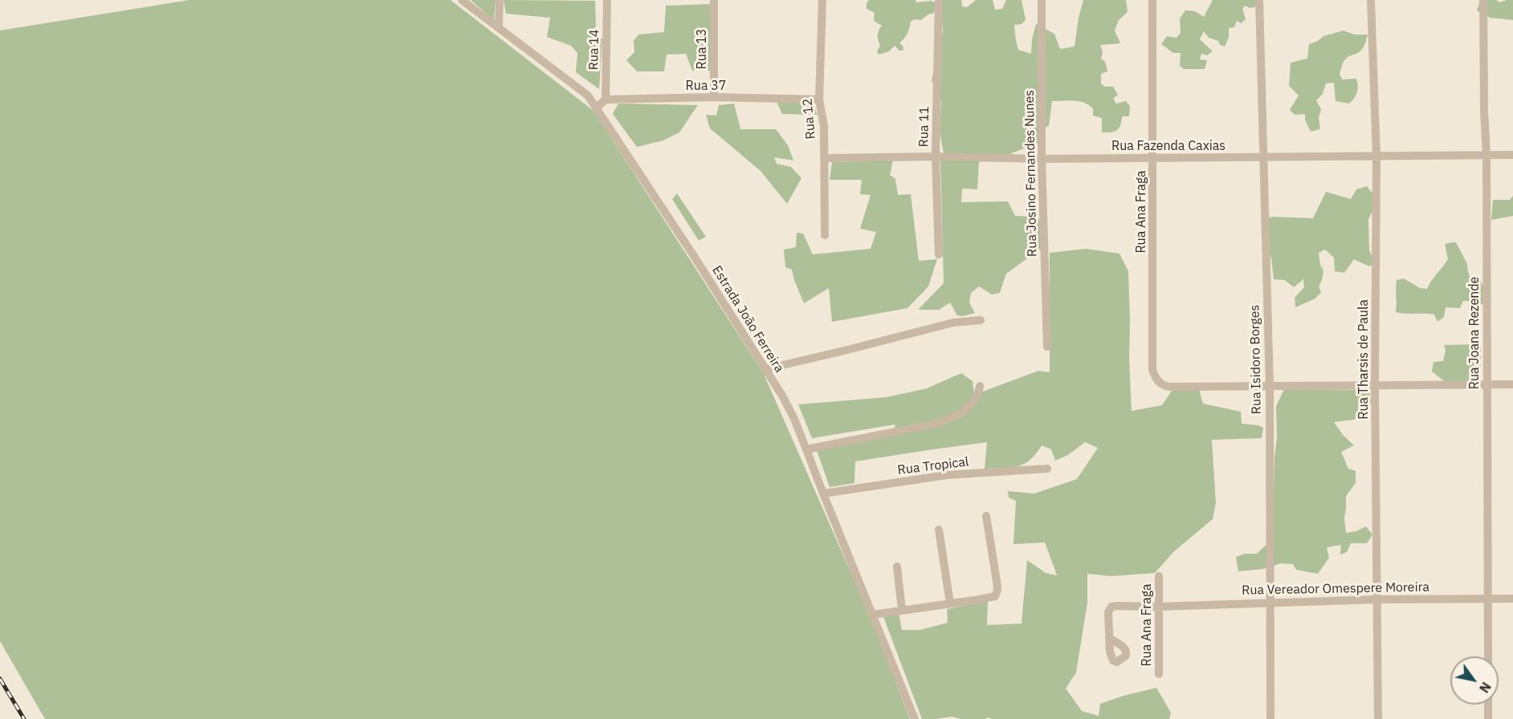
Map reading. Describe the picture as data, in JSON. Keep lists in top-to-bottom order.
{
  "streets": {
    "street": [
      "Rua 13",
      "Rua 14",
      "Rua 37",
      "Rua 12",
      "Rua 11",
      "Rua Fazenda Caxias",
      "Rua Josino Fernandes Nunes",
      "Rua Ana Fraga",
      "Estrada João Ferreira",
      "Rua Joana Rezende",
      "Rua Isidoro Borges",
      "Rua Tharsis de Paula",
      "Rua Tropical",
      "Rua Vereador Omespere Moreira"
    ]
  },
  "crossings": [
    ["Rua 13", "Rua 37"],
    ["Rua 14", "Rua 37"],
    ["Rua 37", "Rua 12"],
    ["Rua 12", "Rua Fazenda Caxias"],
    ["Rua 11", "Rua Fazenda Caxias"],
    ["Rua Fazenda Caxias", "Rua Josino Fernandes Nunes"],
    ["Rua Fazenda Caxias", "Rua Ana Fraga"],
    ["Rua Fazenda Caxias", "Rua Joana Rezende"],
    ["Rua Fazenda Caxias", "Rua Isidoro Borges"],
    ["Rua Fazenda Caxias", "Rua Tharsis de Paula"],
    ["Rua Ana Fraga", "Rua Isidoro Borges"],
    ["Rua Ana Fraga", "Rua Vereador Omespere Moreira"],
    ["Estrada João Ferreira", "Rua Tropical"],
    ["Rua Joana Rezende", "Rua Vereador Omespere Moreira"],
    ["Rua Isidoro Borges", "Rua Vereador Omespere Moreira"],
    ["Rua Tharsis de Paula", "Rua Vereador Omespere Moreira"]
  ],
  "north": "bottom right"
}
